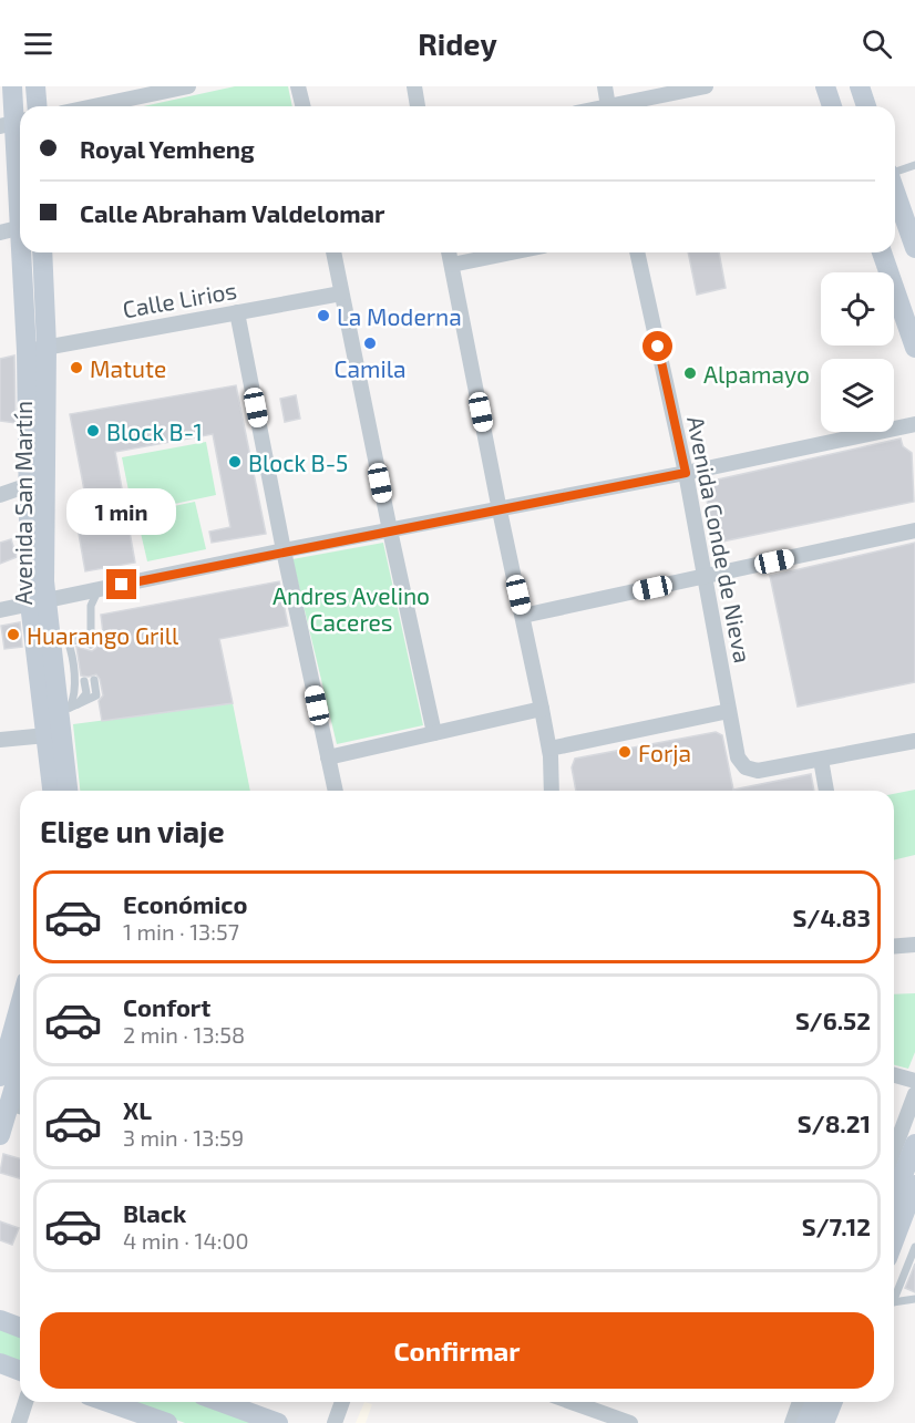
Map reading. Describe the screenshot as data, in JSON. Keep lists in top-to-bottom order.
{
  "streets": {
    "main road": ["Avenida San Martín"],
    "street": ["Calle Lirios", "Avenida Conde de Nieva"]
  },
  "crossings": [
    ["Calle Lirios", "Avenida San Martín"]
  ],
  "parks": ["Andres Avelino Caceres"],
  "places": [
    "La Moderna",
    "Camila",
    "Matute",
    "Alpamayo",
    "Block B-1",
    "Block B-5",
    "Huarango Grill",
    "Forja"
  ],
  "page": {
    "header": "Ridey",
    "banner": ["Royal Yemheng", "Calle Abraham Valdelomar"],
    "bubble": "1 min",
    "heading": "Elige un viaje",
    "list": [
      {
        "name": "Económico",
        "note": "1 min · 13:57",
        "value": "S/4.83"
      },
      {
        "name": "Confort",
        "note": "2 min · 13:58",
        "value": "S/6.52"
      },
      {
        "name": "XL",
        "note": "3 min · 13:59",
        "value": "S/8.21"
      },
      {
        "name": "Black",
        "note": "4 min · 14:00",
        "value": "S/7.12"
      }
    ],
    "buttons": "Confirmar"
  }
}
